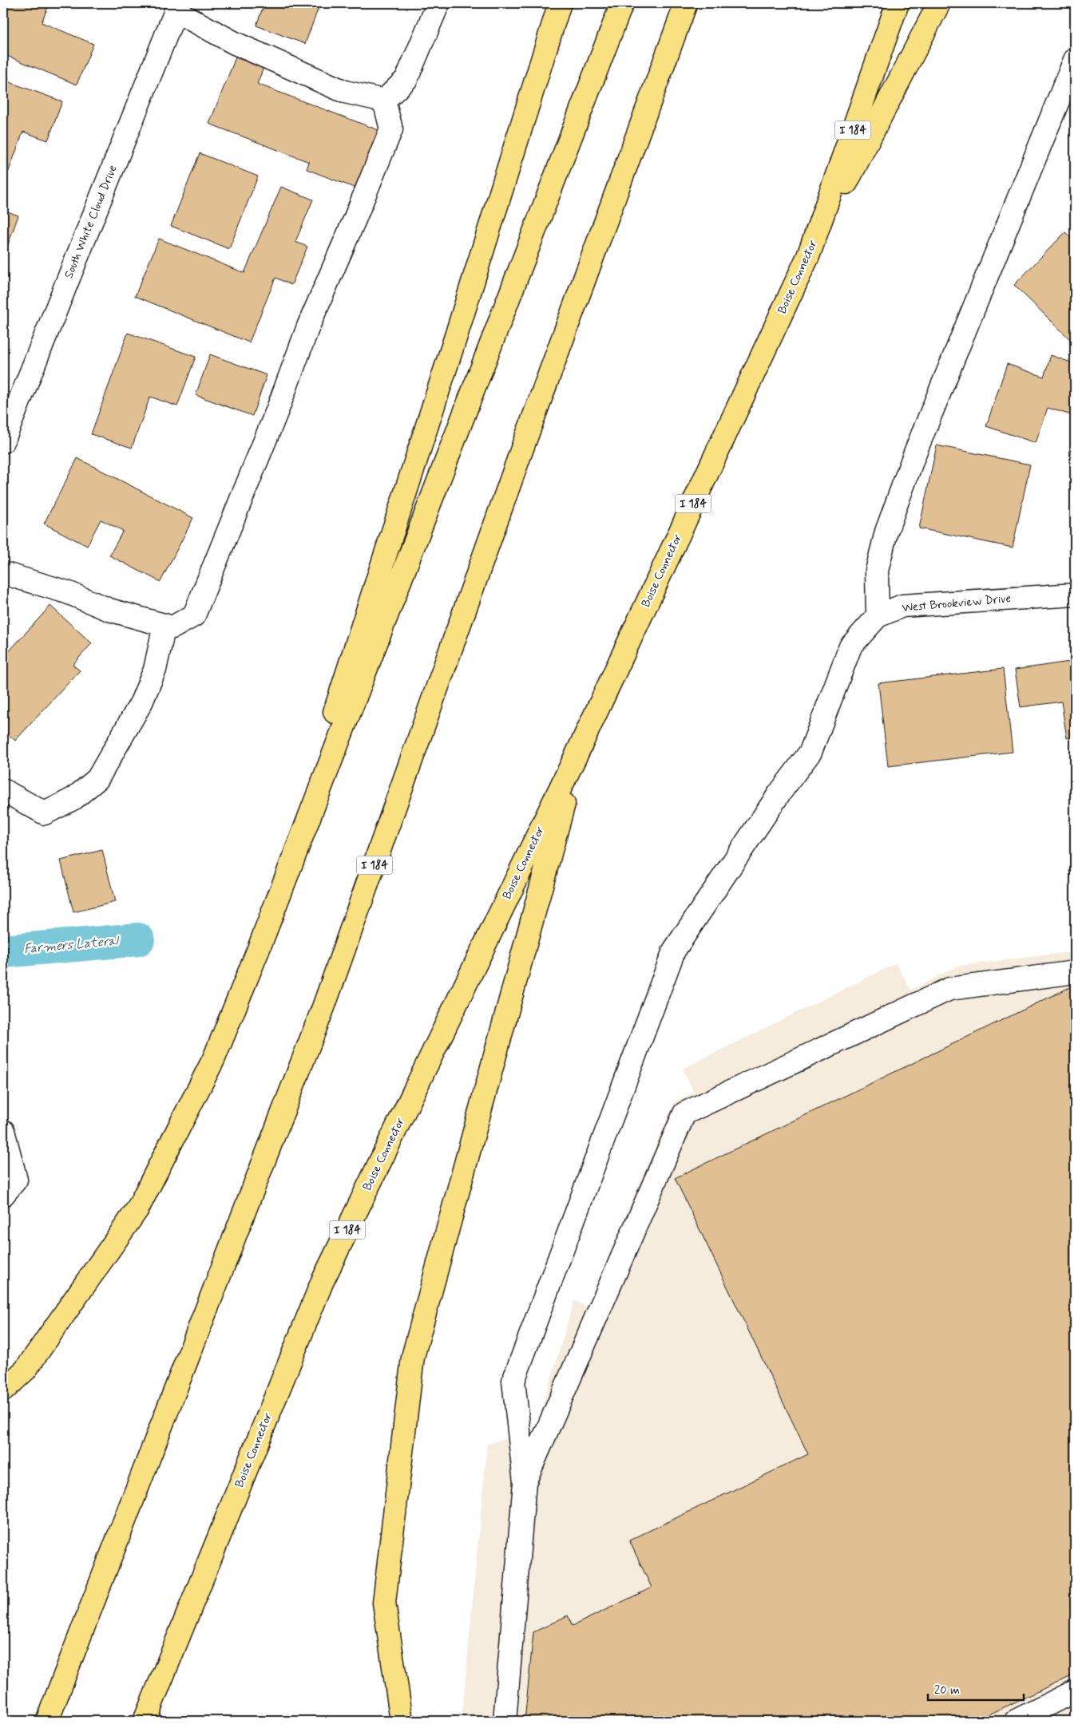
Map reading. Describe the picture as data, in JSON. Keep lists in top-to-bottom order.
{
  "streets": {
    "highway": ["I 184", "Boise Connector"],
    "street": ["South White Cloud Drive", "West Brookview Drive"]
  },
  "water": ["Farmers Lateral"],
  "scale_bar": "20 m"
}
